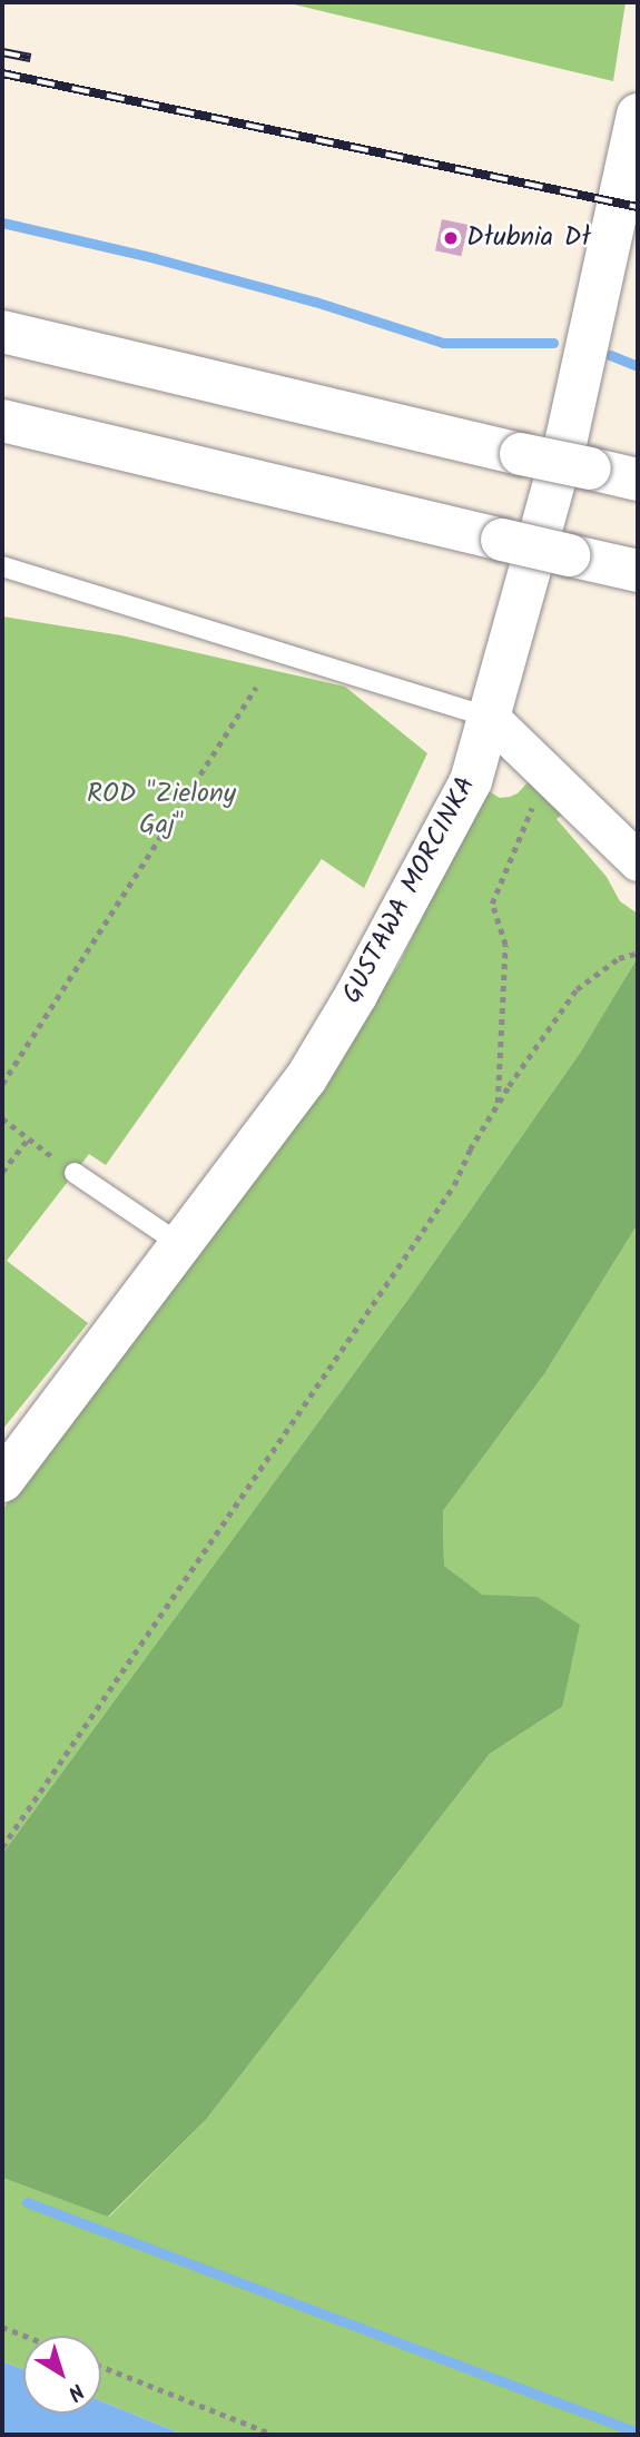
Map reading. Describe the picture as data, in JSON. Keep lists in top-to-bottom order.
{
  "streets": {
    "main road": ["GUSTAWA MORCINKA"]
  },
  "parks": ["ROD \"Zielony Gaj\""],
  "places": ["Dłubnia Dł"],
  "north": "bottom right"
}
